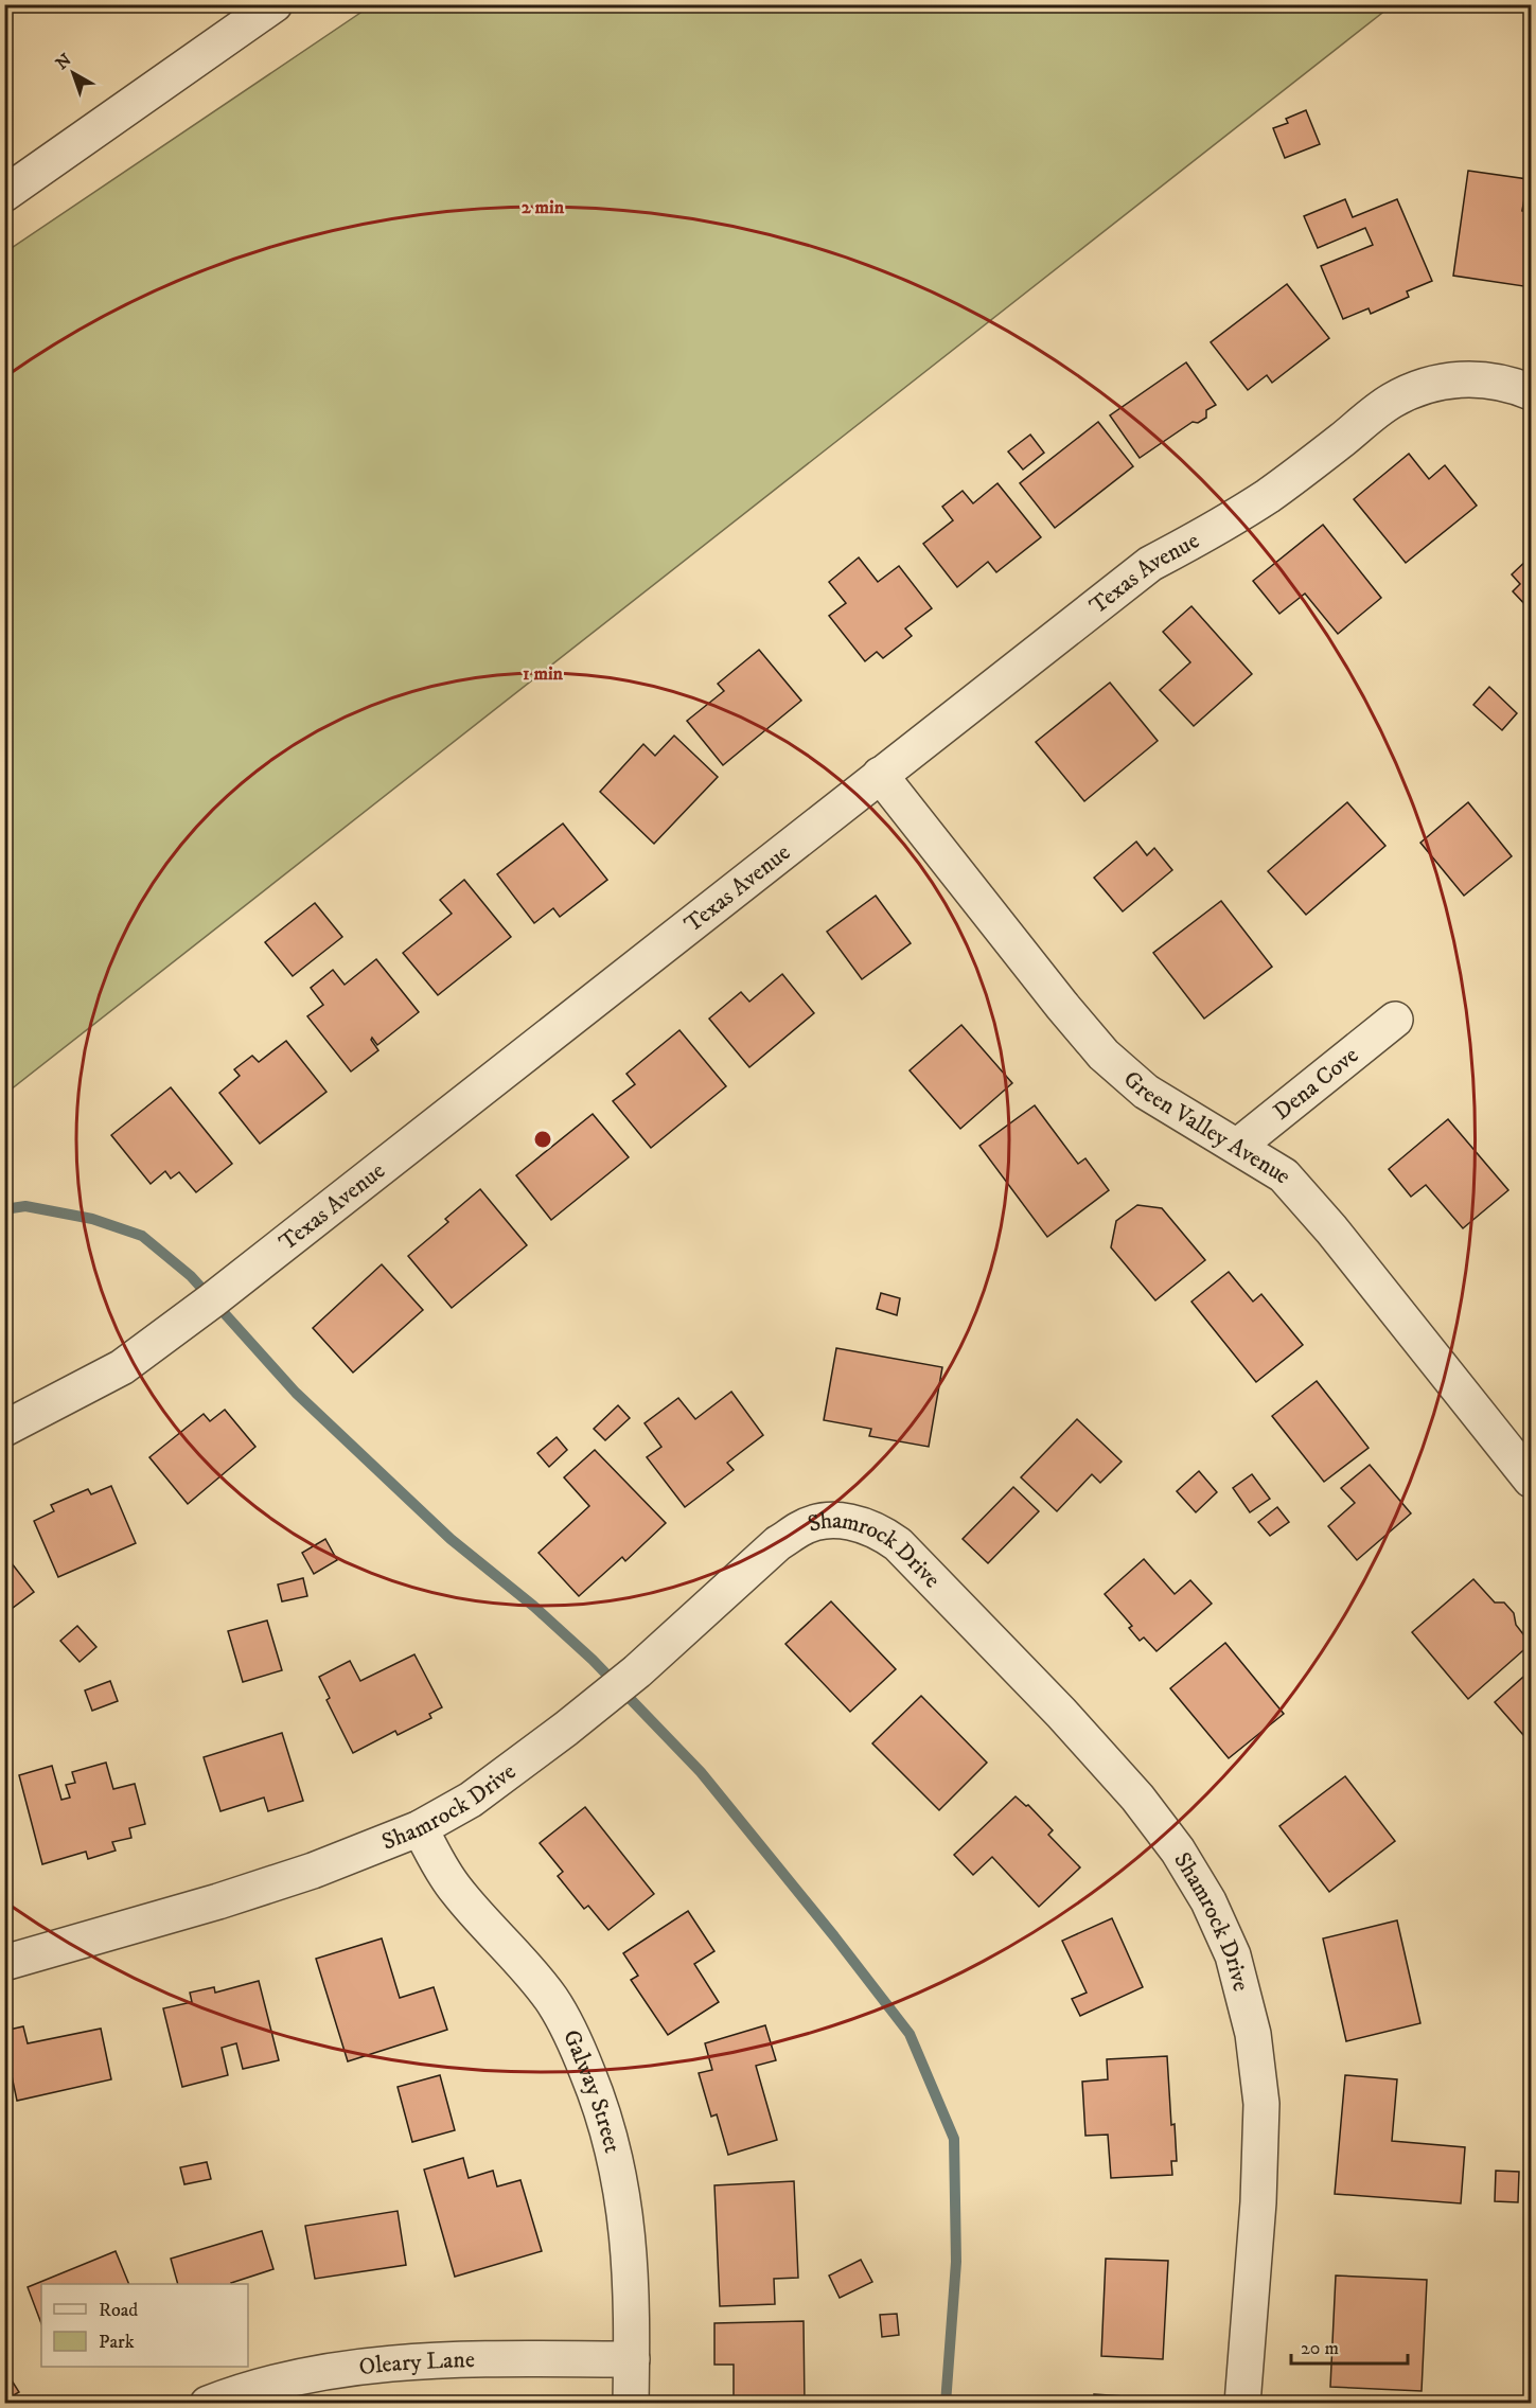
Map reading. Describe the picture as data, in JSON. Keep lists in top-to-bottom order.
{
  "streets": {
    "street": [
      "Texas Avenue",
      "Dena Cove",
      "Green Valley Avenue",
      "Shamrock Drive",
      "Galway Street",
      "Oleary Lane"
    ]
  },
  "crossings": [
    ["Texas Avenue", "Green Valley Avenue"],
    ["Dena Cove", "Green Valley Avenue"],
    ["Shamrock Drive", "Galway Street"],
    ["Galway Street", "Oleary Lane"]
  ],
  "legend": ["Road", "Park"],
  "scale_bar": "20 m",
  "north": "top left",
  "rings": ["2 min", "1 min"]
}
